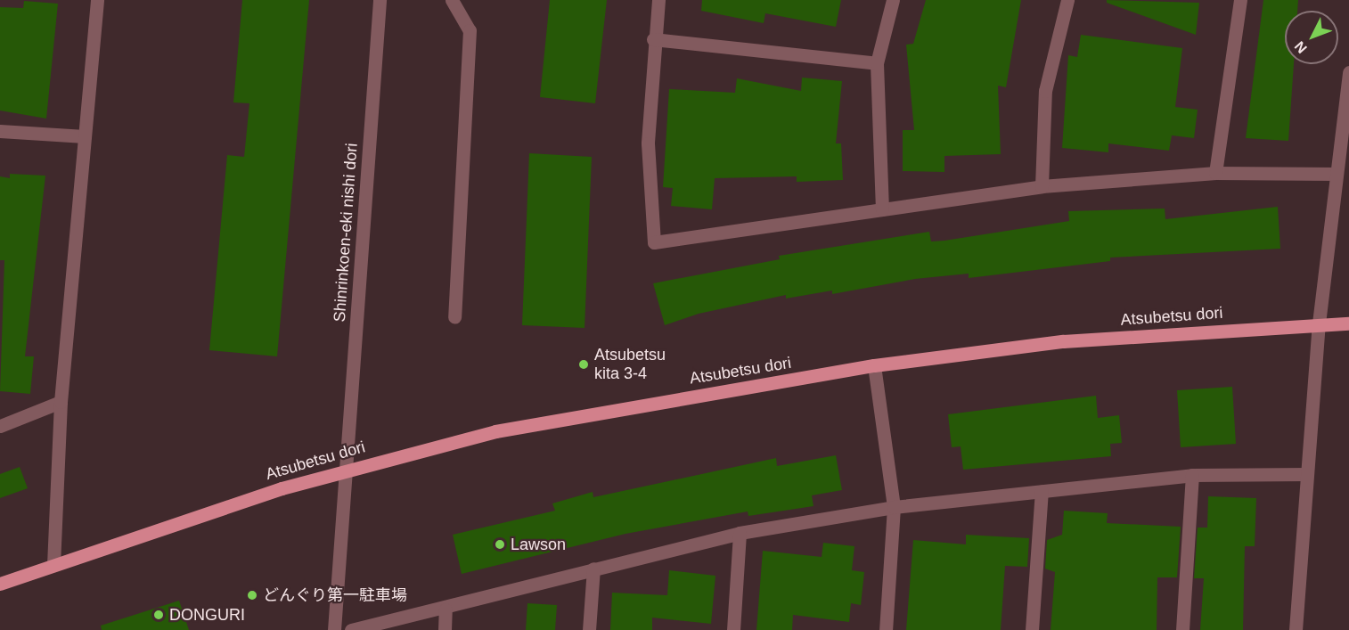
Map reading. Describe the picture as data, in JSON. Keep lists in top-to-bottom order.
{
  "streets": {
    "main road": ["Atsubetsu dori"],
    "street": ["Shinrinkoen-eki nishi dori"]
  },
  "crossings": [
    ["Shinrinkoen-eki nishi dori", "Atsubetsu dori"]
  ],
  "places": [
    "Atsubetsu kita 3-4",
    "Lawson",
    "どんぐり第一駐車場",
    "DONGURI"
  ],
  "north": "bottom left"
}
